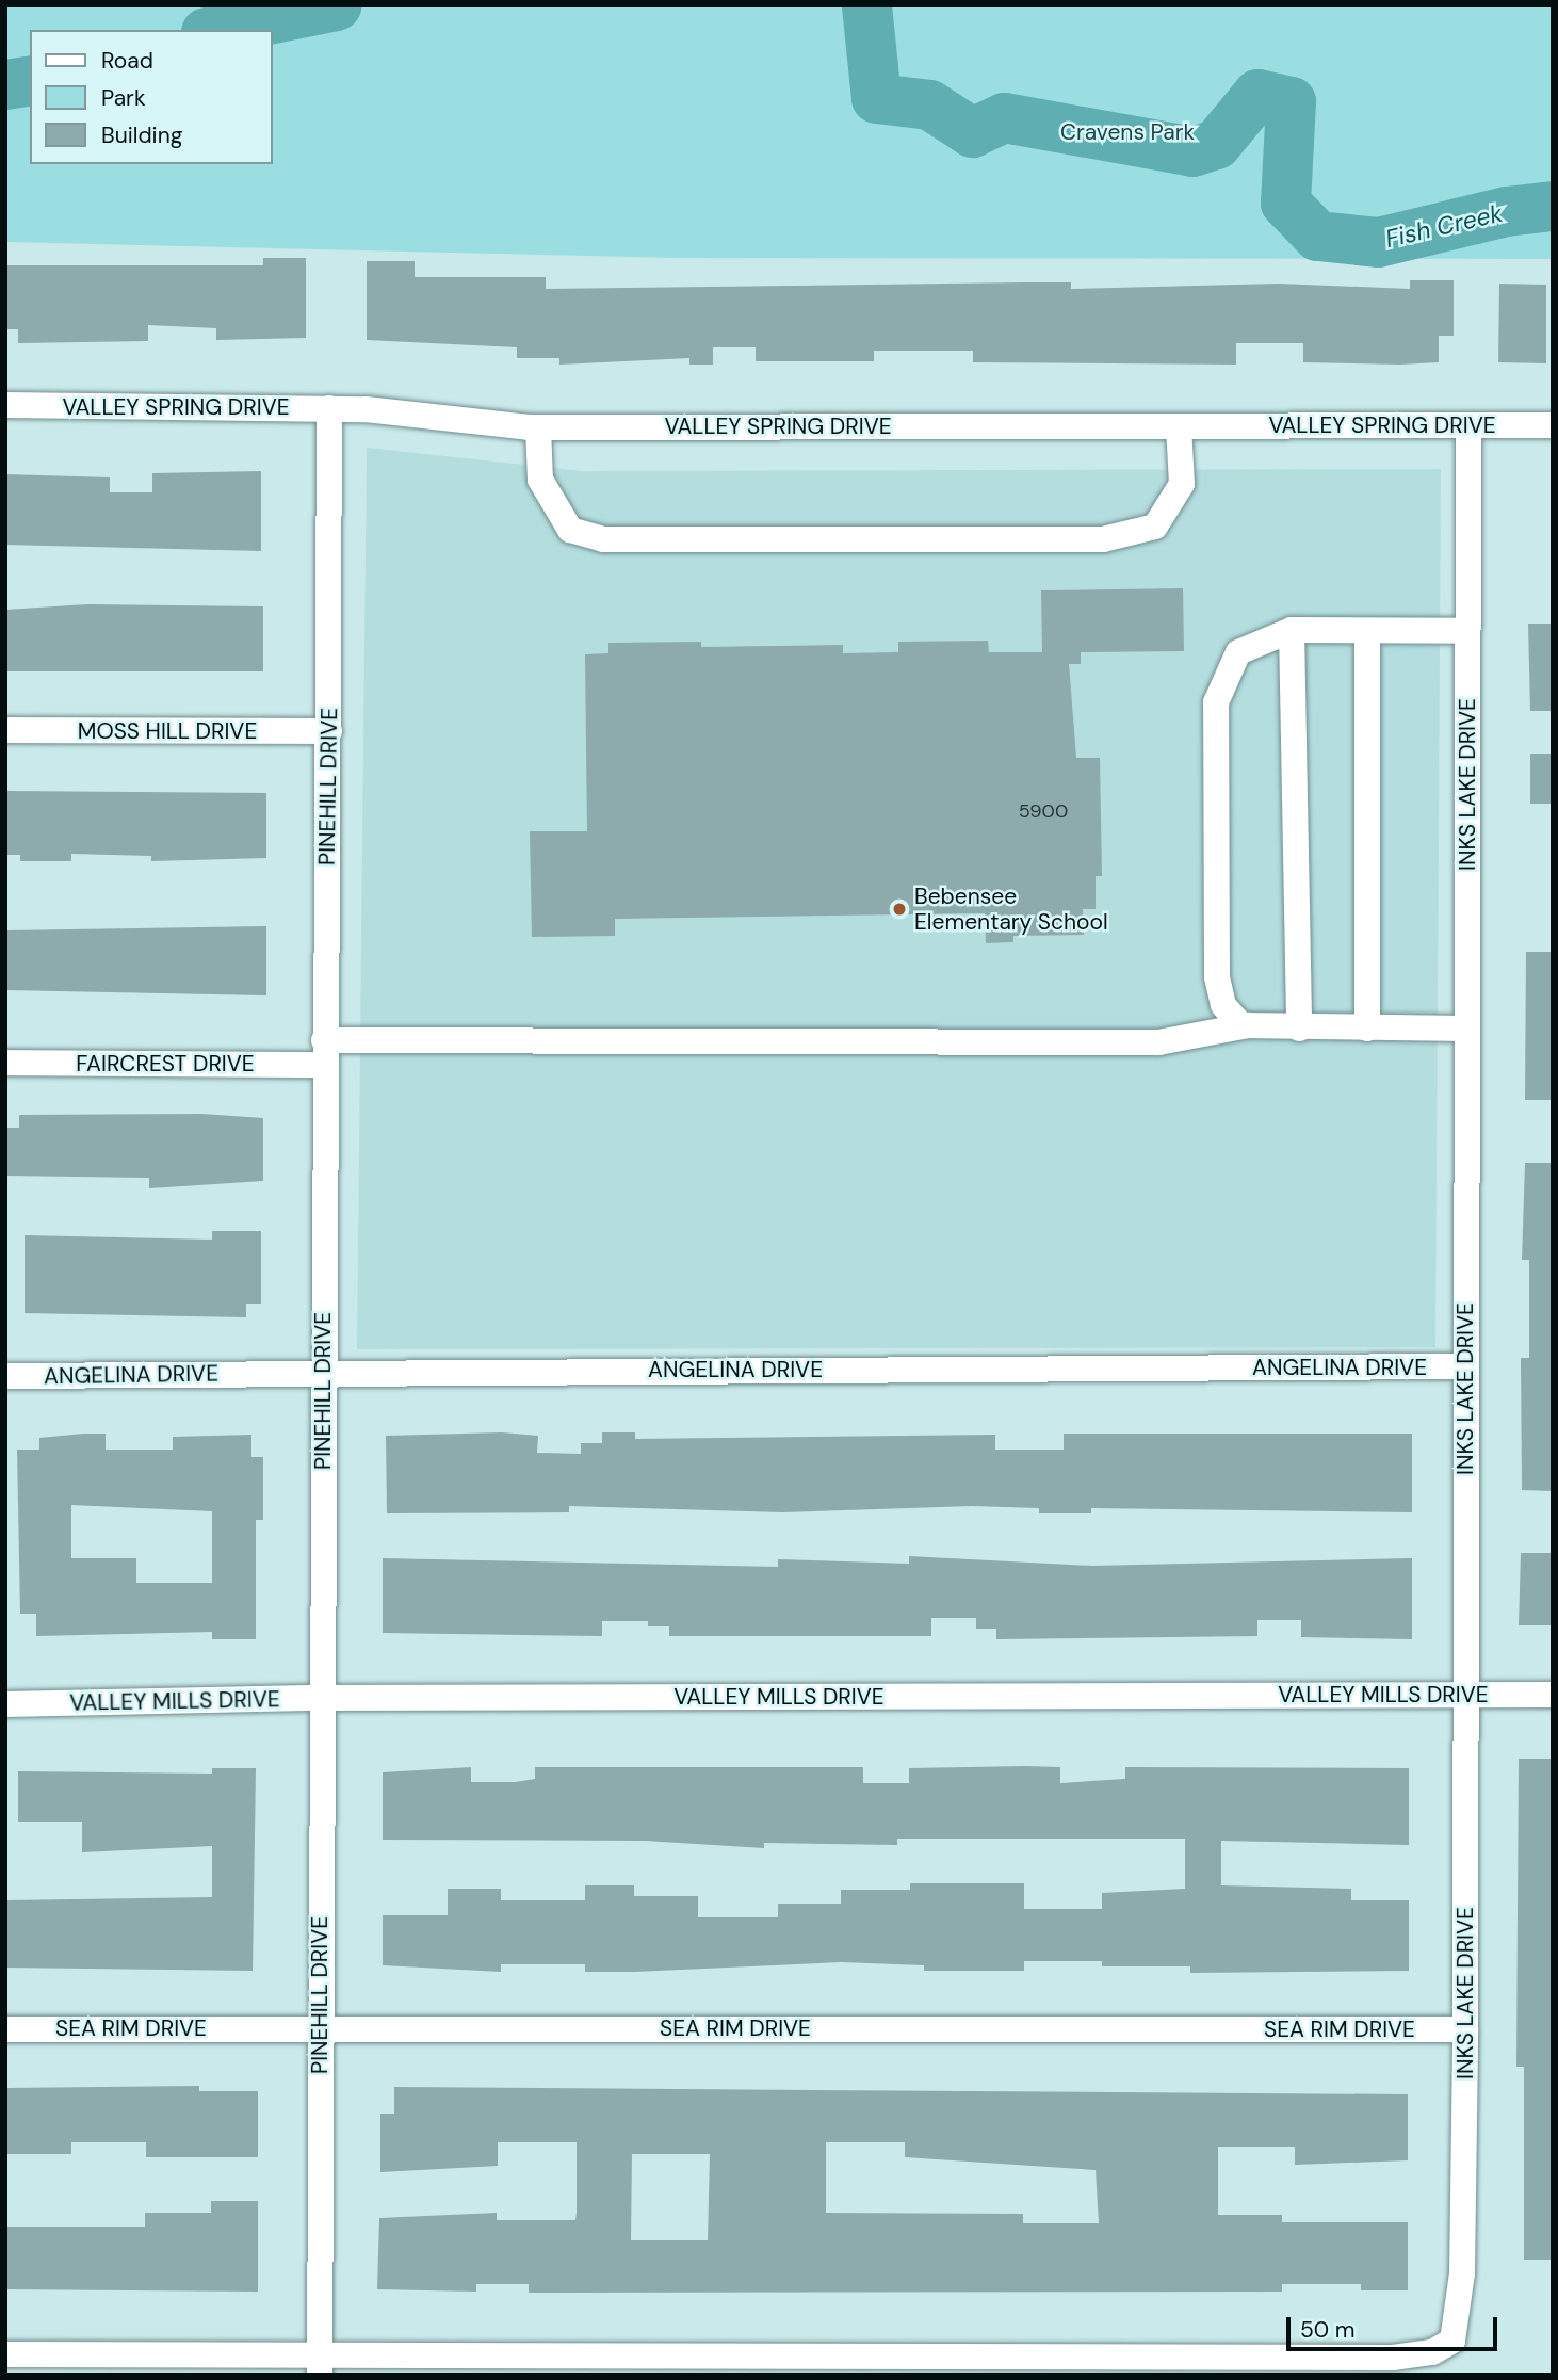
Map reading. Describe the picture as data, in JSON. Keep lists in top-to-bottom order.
{
  "streets": {
    "street": [
      "VALLEY SPRING DRIVE",
      "MOSS HILL DRIVE",
      "INKS LAKE DRIVE",
      "PINEHILL DRIVE",
      "FAIRCREST DRIVE",
      "ANGELINA DRIVE",
      "VALLEY MILLS DRIVE",
      "SEA RIM DRIVE"
    ]
  },
  "crossings": [
    ["VALLEY SPRING DRIVE", "INKS LAKE DRIVE"],
    ["VALLEY SPRING DRIVE", "PINEHILL DRIVE"],
    ["MOSS HILL DRIVE", "PINEHILL DRIVE"],
    ["INKS LAKE DRIVE", "PINEHILL DRIVE"],
    ["INKS LAKE DRIVE", "FAIRCREST DRIVE"],
    ["INKS LAKE DRIVE", "ANGELINA DRIVE"],
    ["INKS LAKE DRIVE", "VALLEY MILLS DRIVE"],
    ["INKS LAKE DRIVE", "SEA RIM DRIVE"],
    ["PINEHILL DRIVE", "FAIRCREST DRIVE"],
    ["PINEHILL DRIVE", "ANGELINA DRIVE"],
    ["PINEHILL DRIVE", "VALLEY MILLS DRIVE"],
    ["PINEHILL DRIVE", "SEA RIM DRIVE"]
  ],
  "water": ["Fish Creek"],
  "parks": ["Cravens Park"],
  "places": ["Bebensee Elementary School"],
  "house_numbers": ["5900"],
  "legend": ["Road", "Park", "Building"],
  "scale_bar": "50 m"
}
